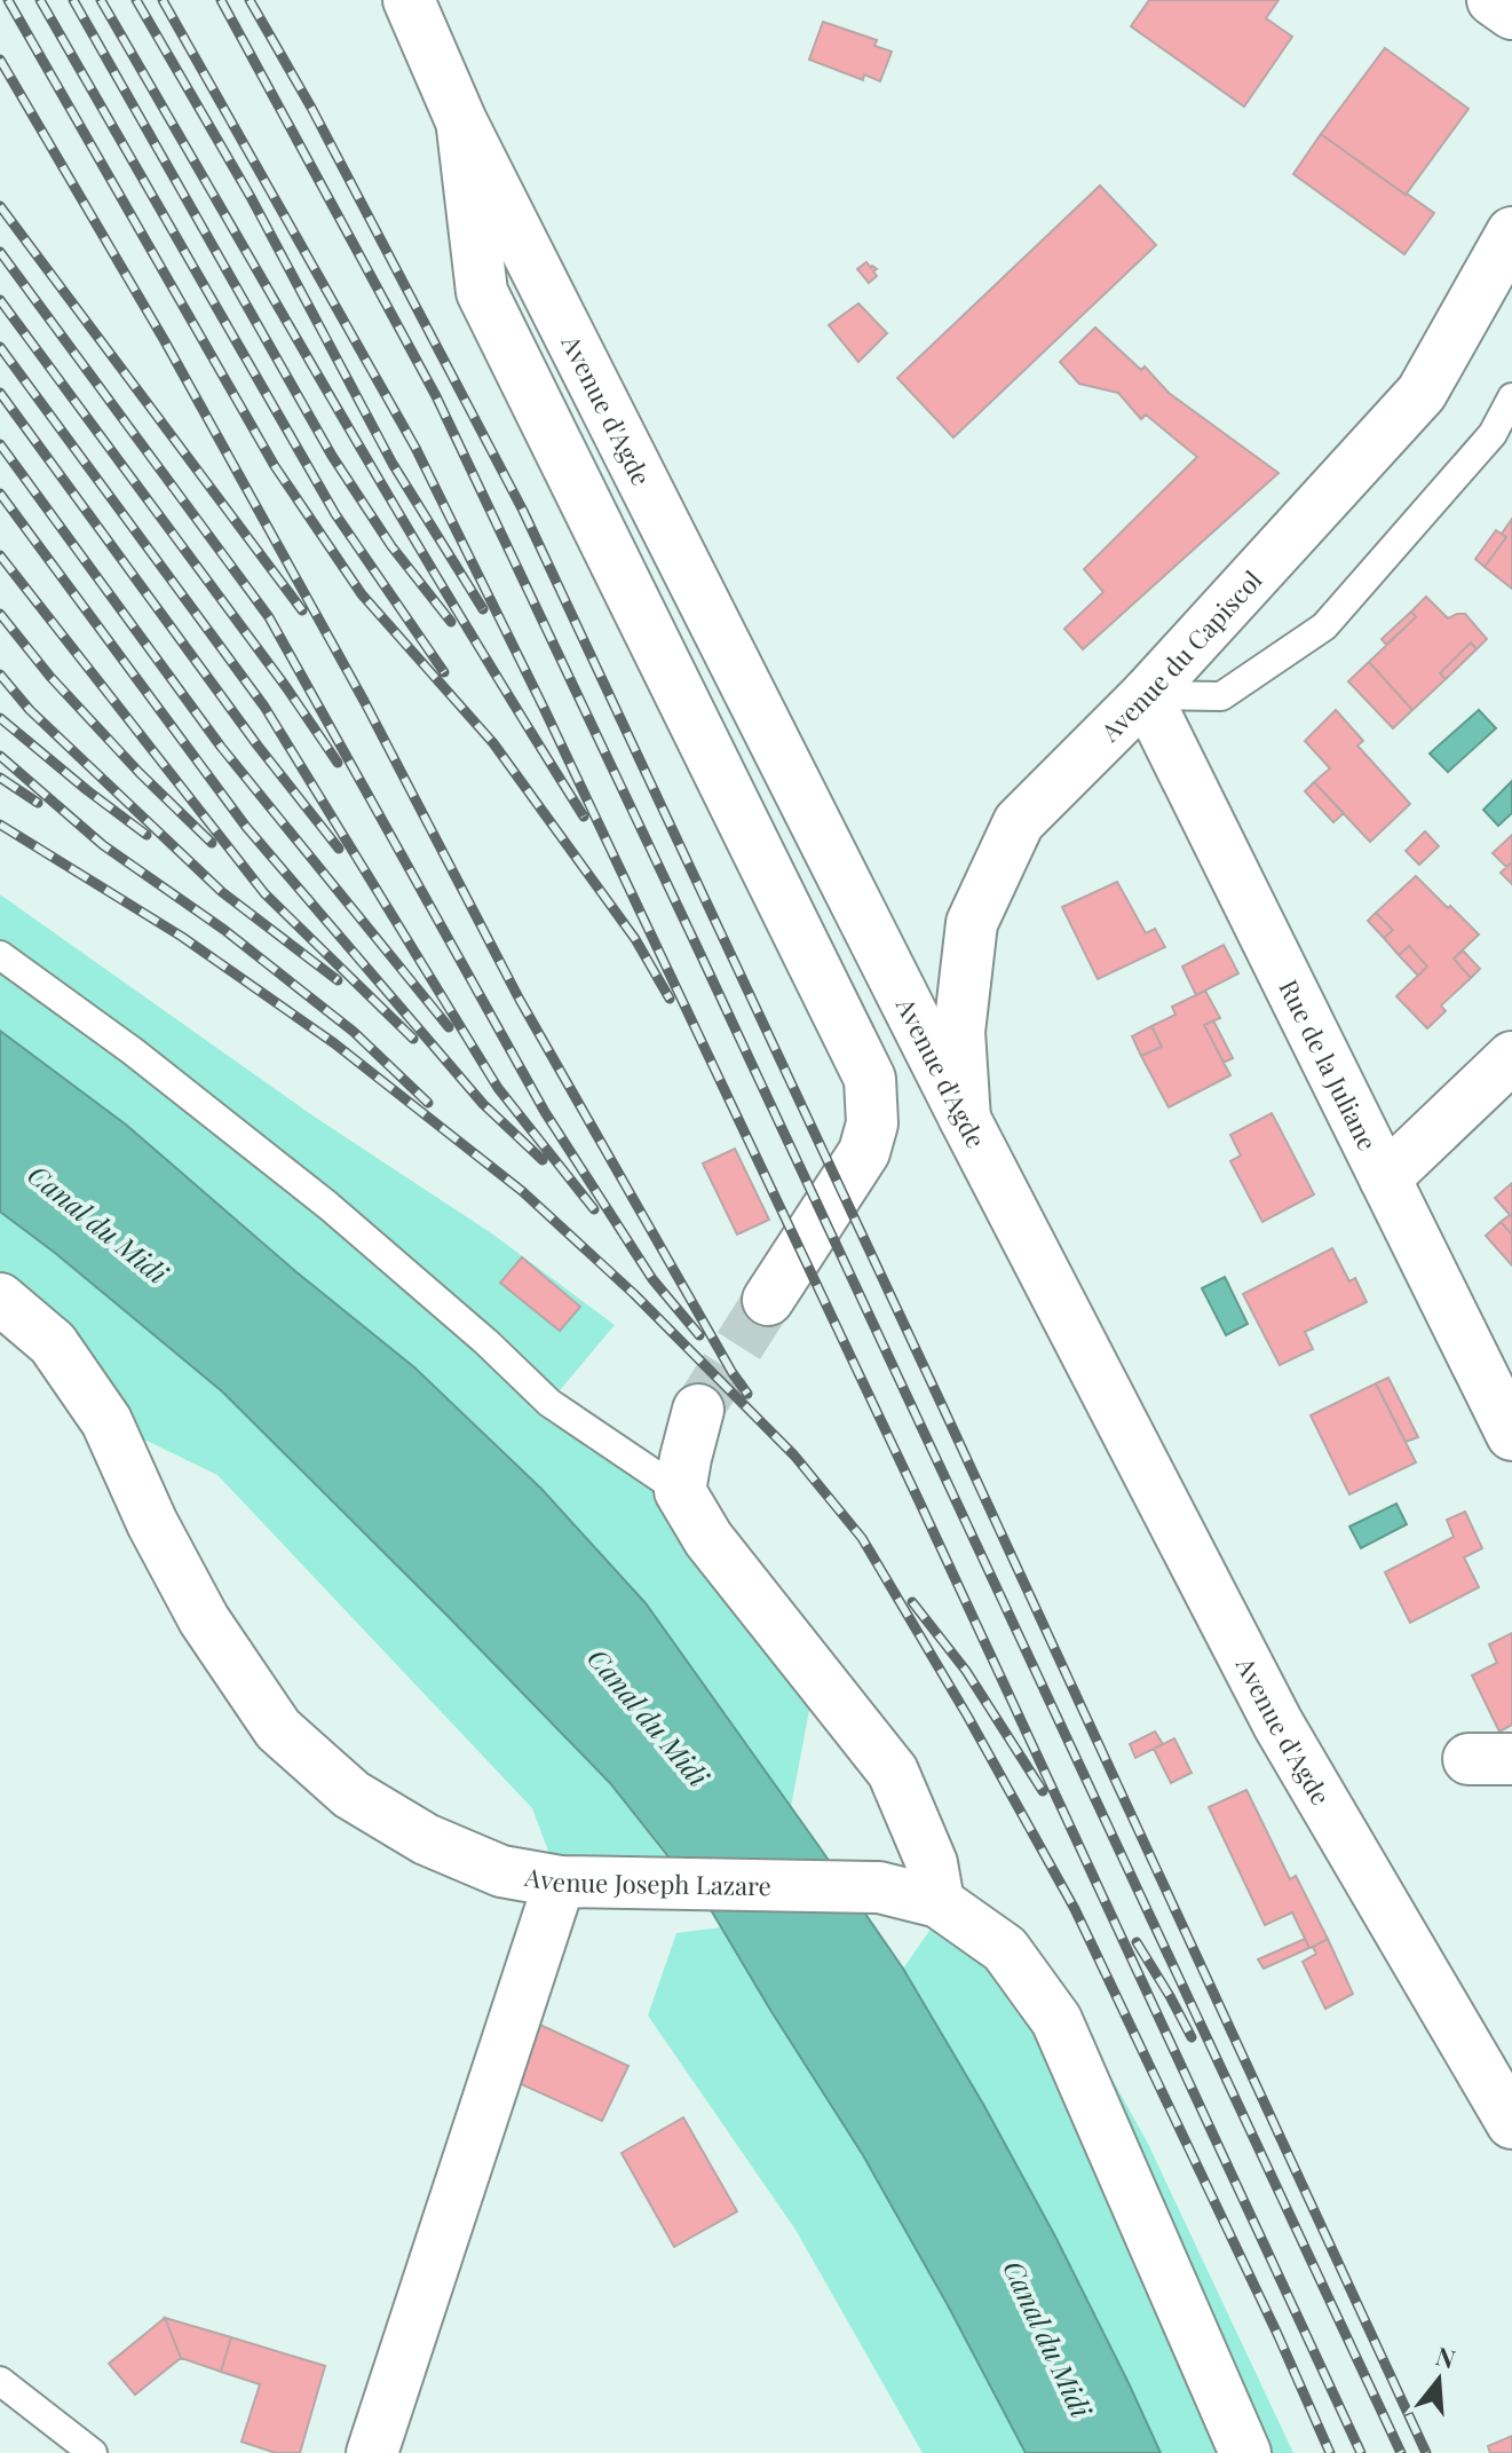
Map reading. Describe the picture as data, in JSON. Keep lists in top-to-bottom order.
{
  "streets": {
    "street": [
      "Avenue d'Agde",
      "Avenue du Capiscol",
      "Rue de la Juliane",
      "Avenue Joseph Lazare"
    ]
  },
  "crossings": [
    ["Avenue d'Agde", "Avenue du Capiscol"],
    ["Avenue du Capiscol", "Rue de la Juliane"]
  ],
  "water": ["Canal du Midi"],
  "north": "top"
}
